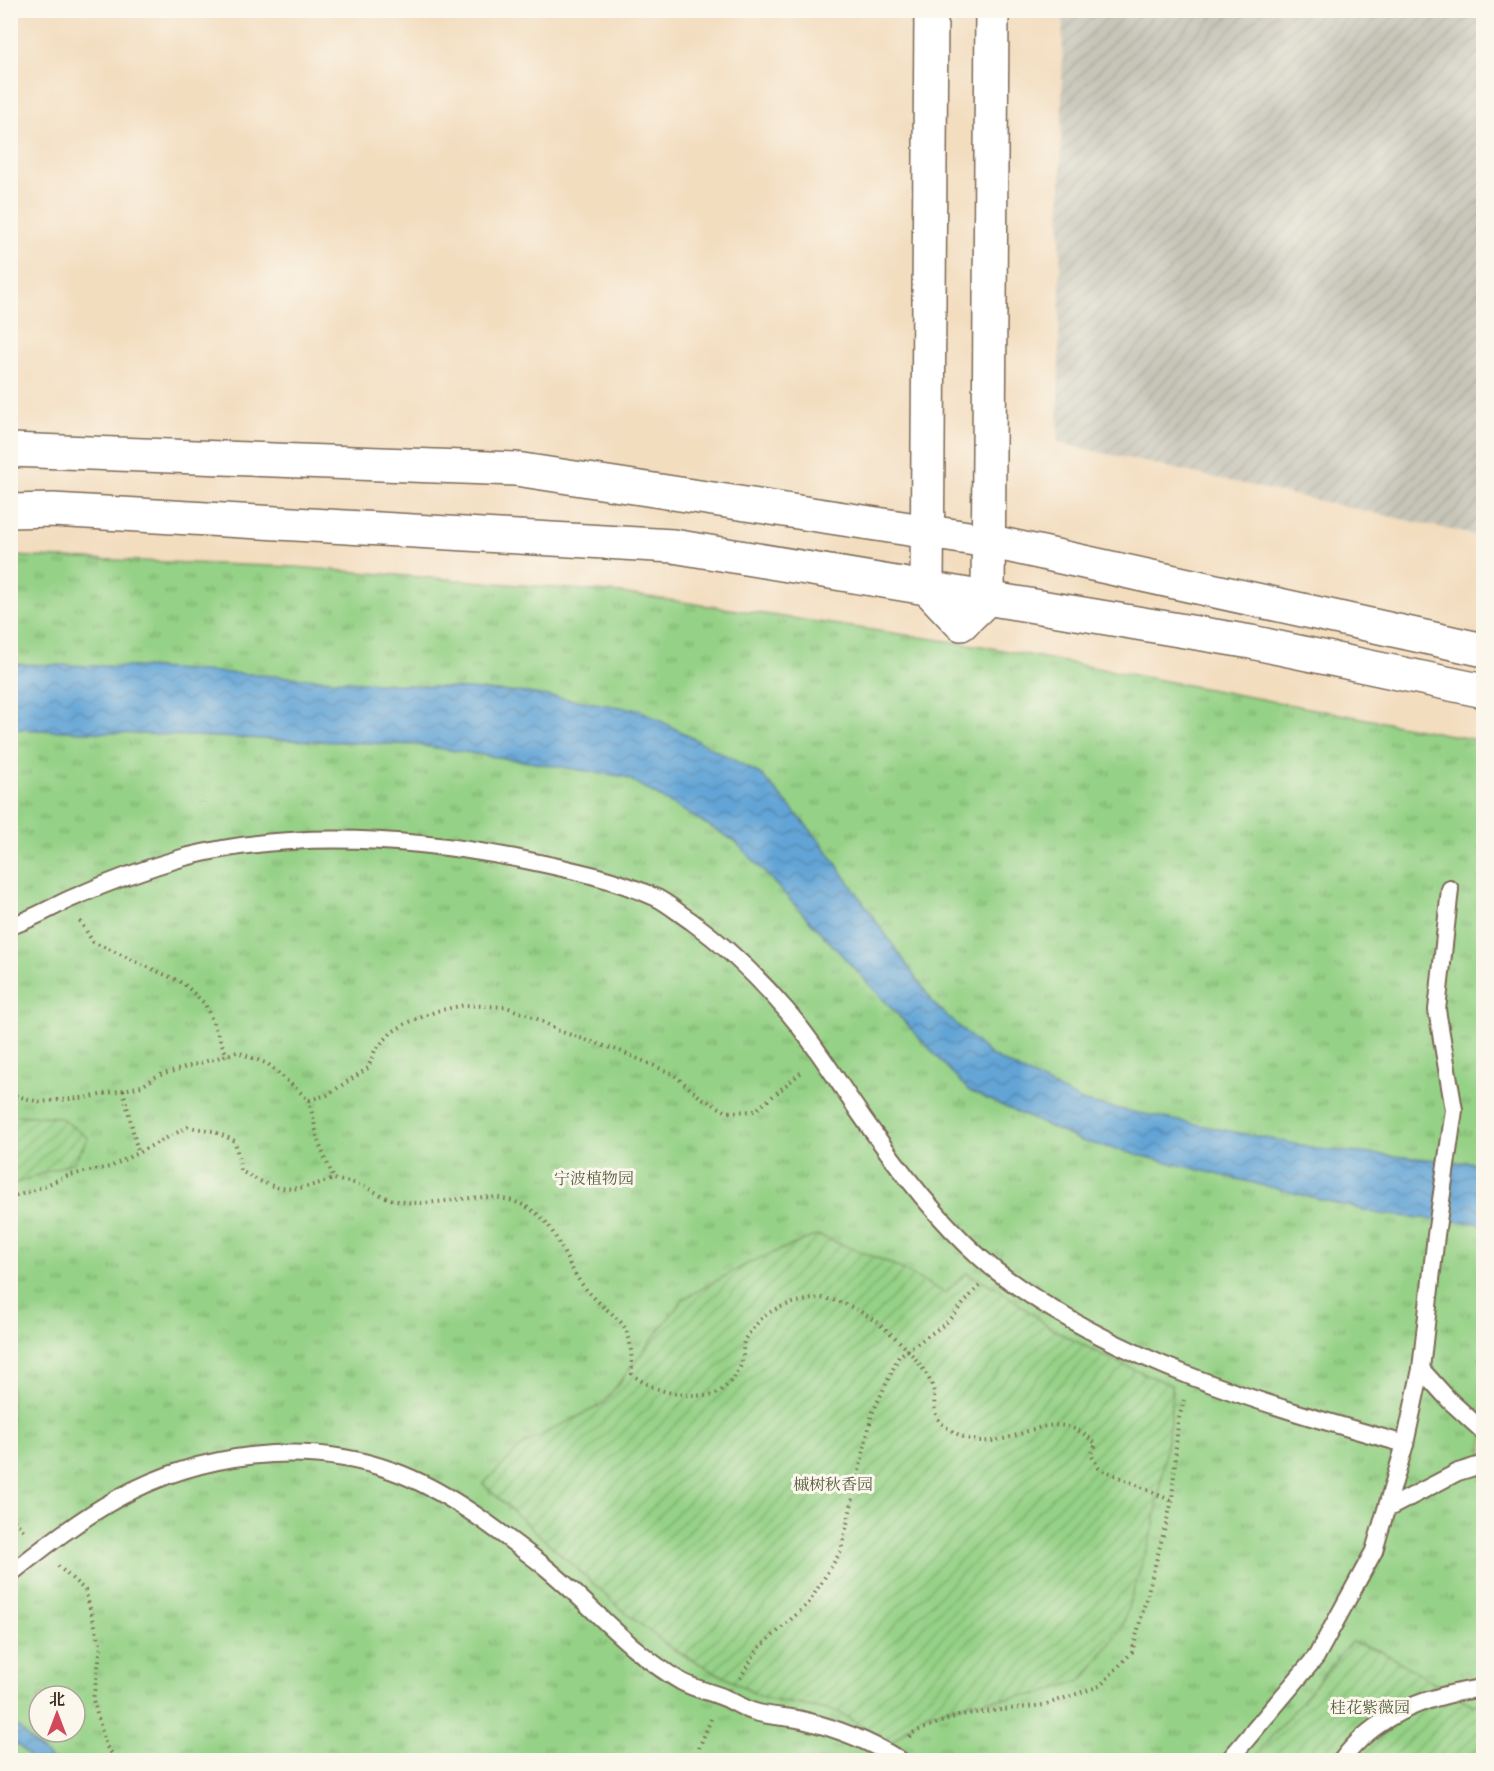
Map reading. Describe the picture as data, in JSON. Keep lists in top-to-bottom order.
{
  "parks": ["宁波植物园", "槭树秋香园", "桂花紫薇园"],
  "north": "top"
}
